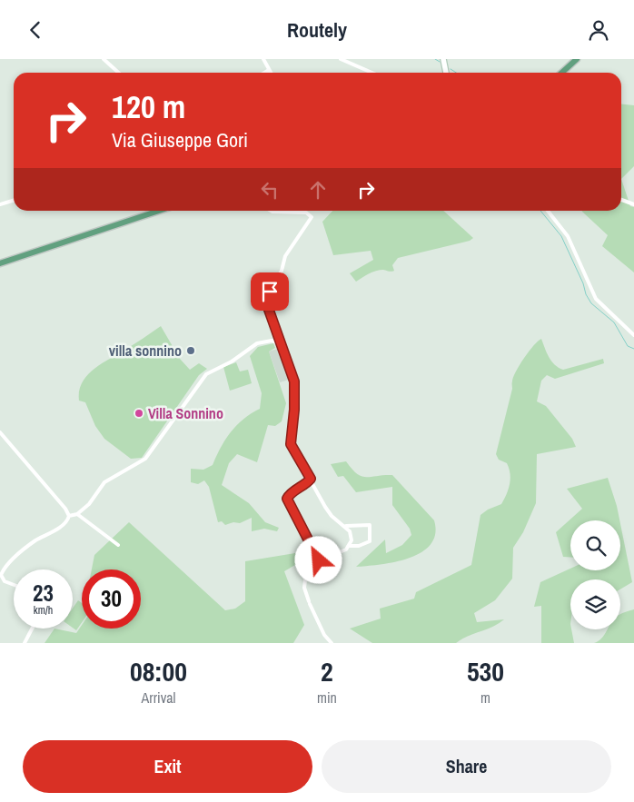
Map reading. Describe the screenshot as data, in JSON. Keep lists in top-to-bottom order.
{
  "places": ["villa sonnino", "Villa Sonnino"],
  "page": {
    "header": "Routely",
    "turn": ["120 m", "Via Giuseppe Gori"],
    "speed": "23 km/h",
    "limit": "30",
    "eta": [
      "08:00",
      "Arrival",
      "2",
      "min",
      "530",
      "m"
    ],
    "buttons": ["Exit", "Share"]
  }
}
